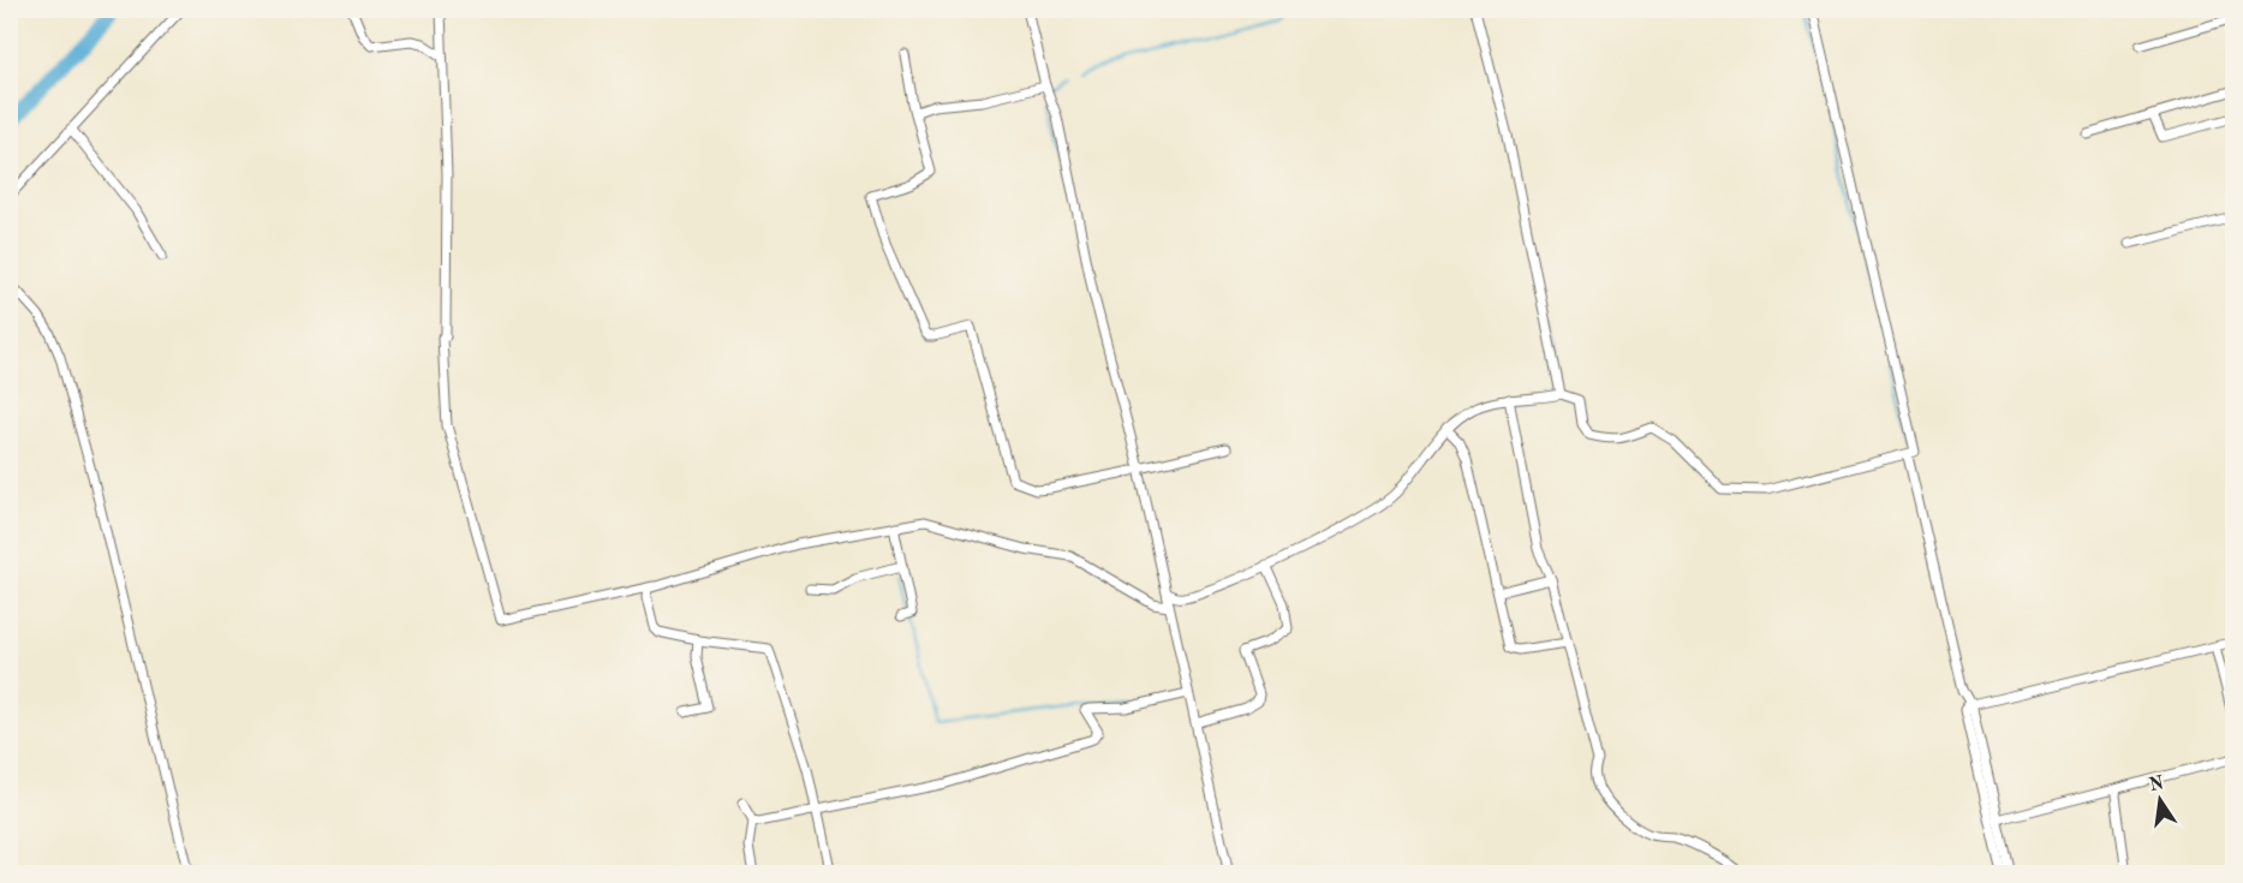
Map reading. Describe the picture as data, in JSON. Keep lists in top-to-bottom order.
{
  "north": "top"
}
